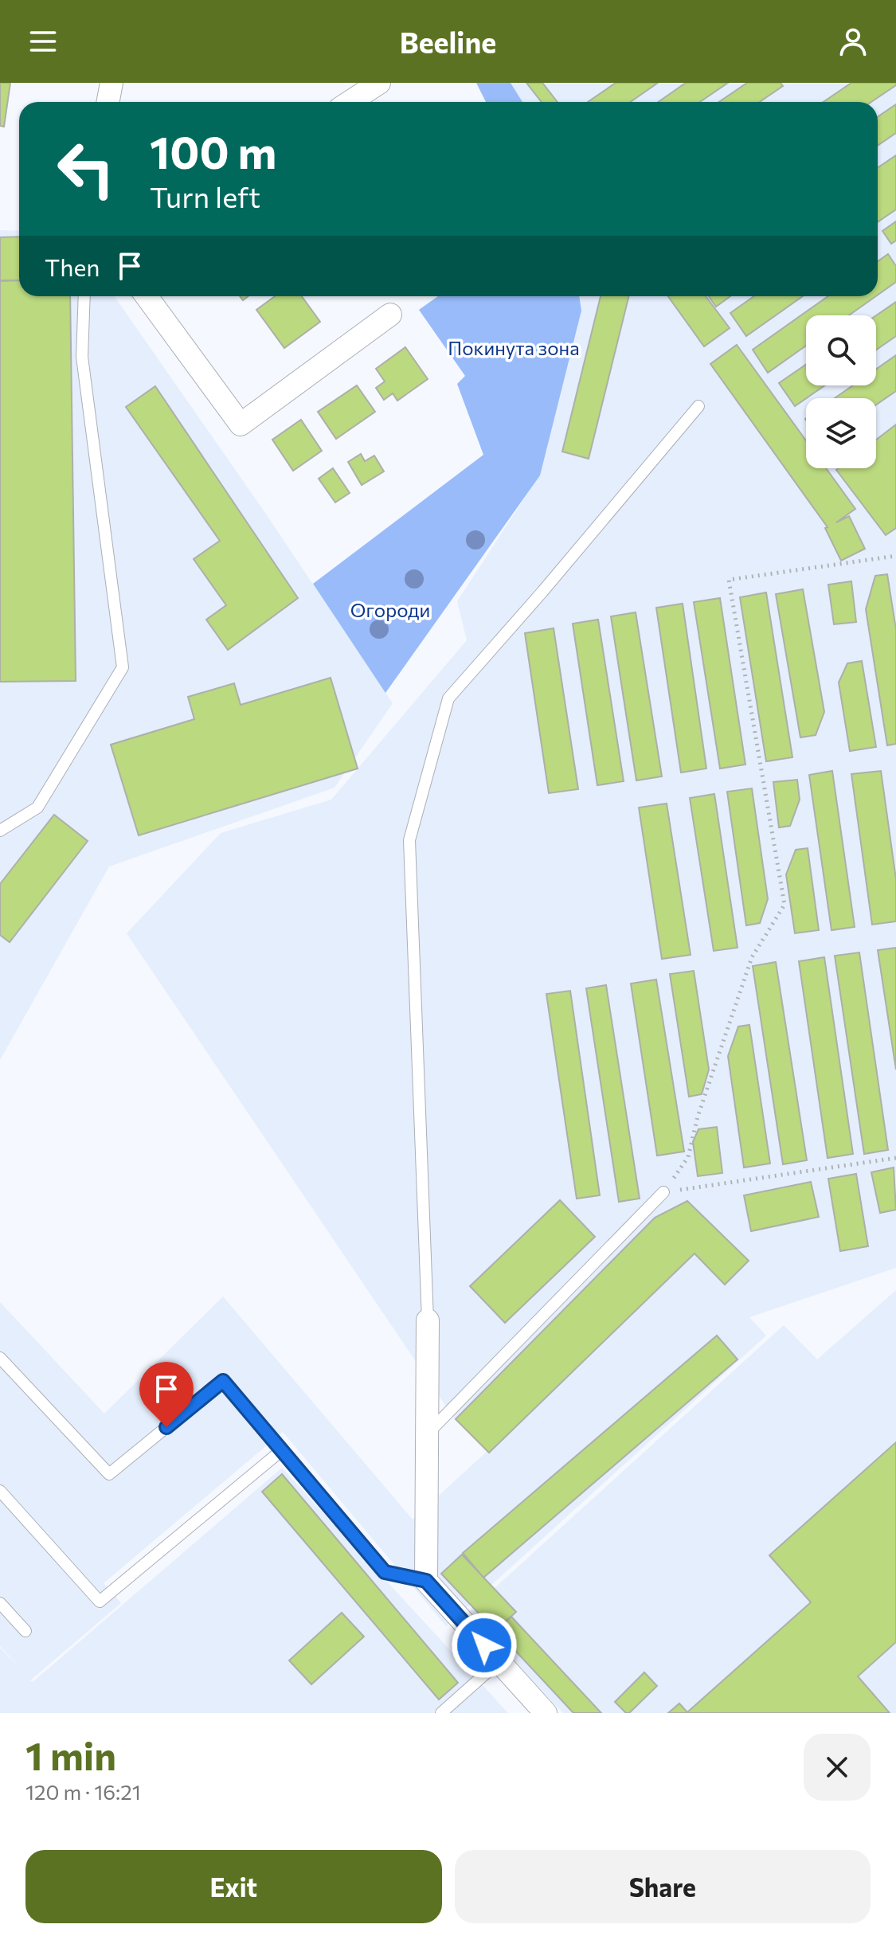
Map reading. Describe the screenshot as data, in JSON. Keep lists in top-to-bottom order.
{
  "parks": ["Покинута зона", "Огороди"],
  "page": {
    "header": "Beeline",
    "turn": ["100 m", "Turn left"],
    "then": "Then",
    "heading": ["1 min", "120 m · 16:21"],
    "buttons": ["Exit", "Share"]
  }
}
